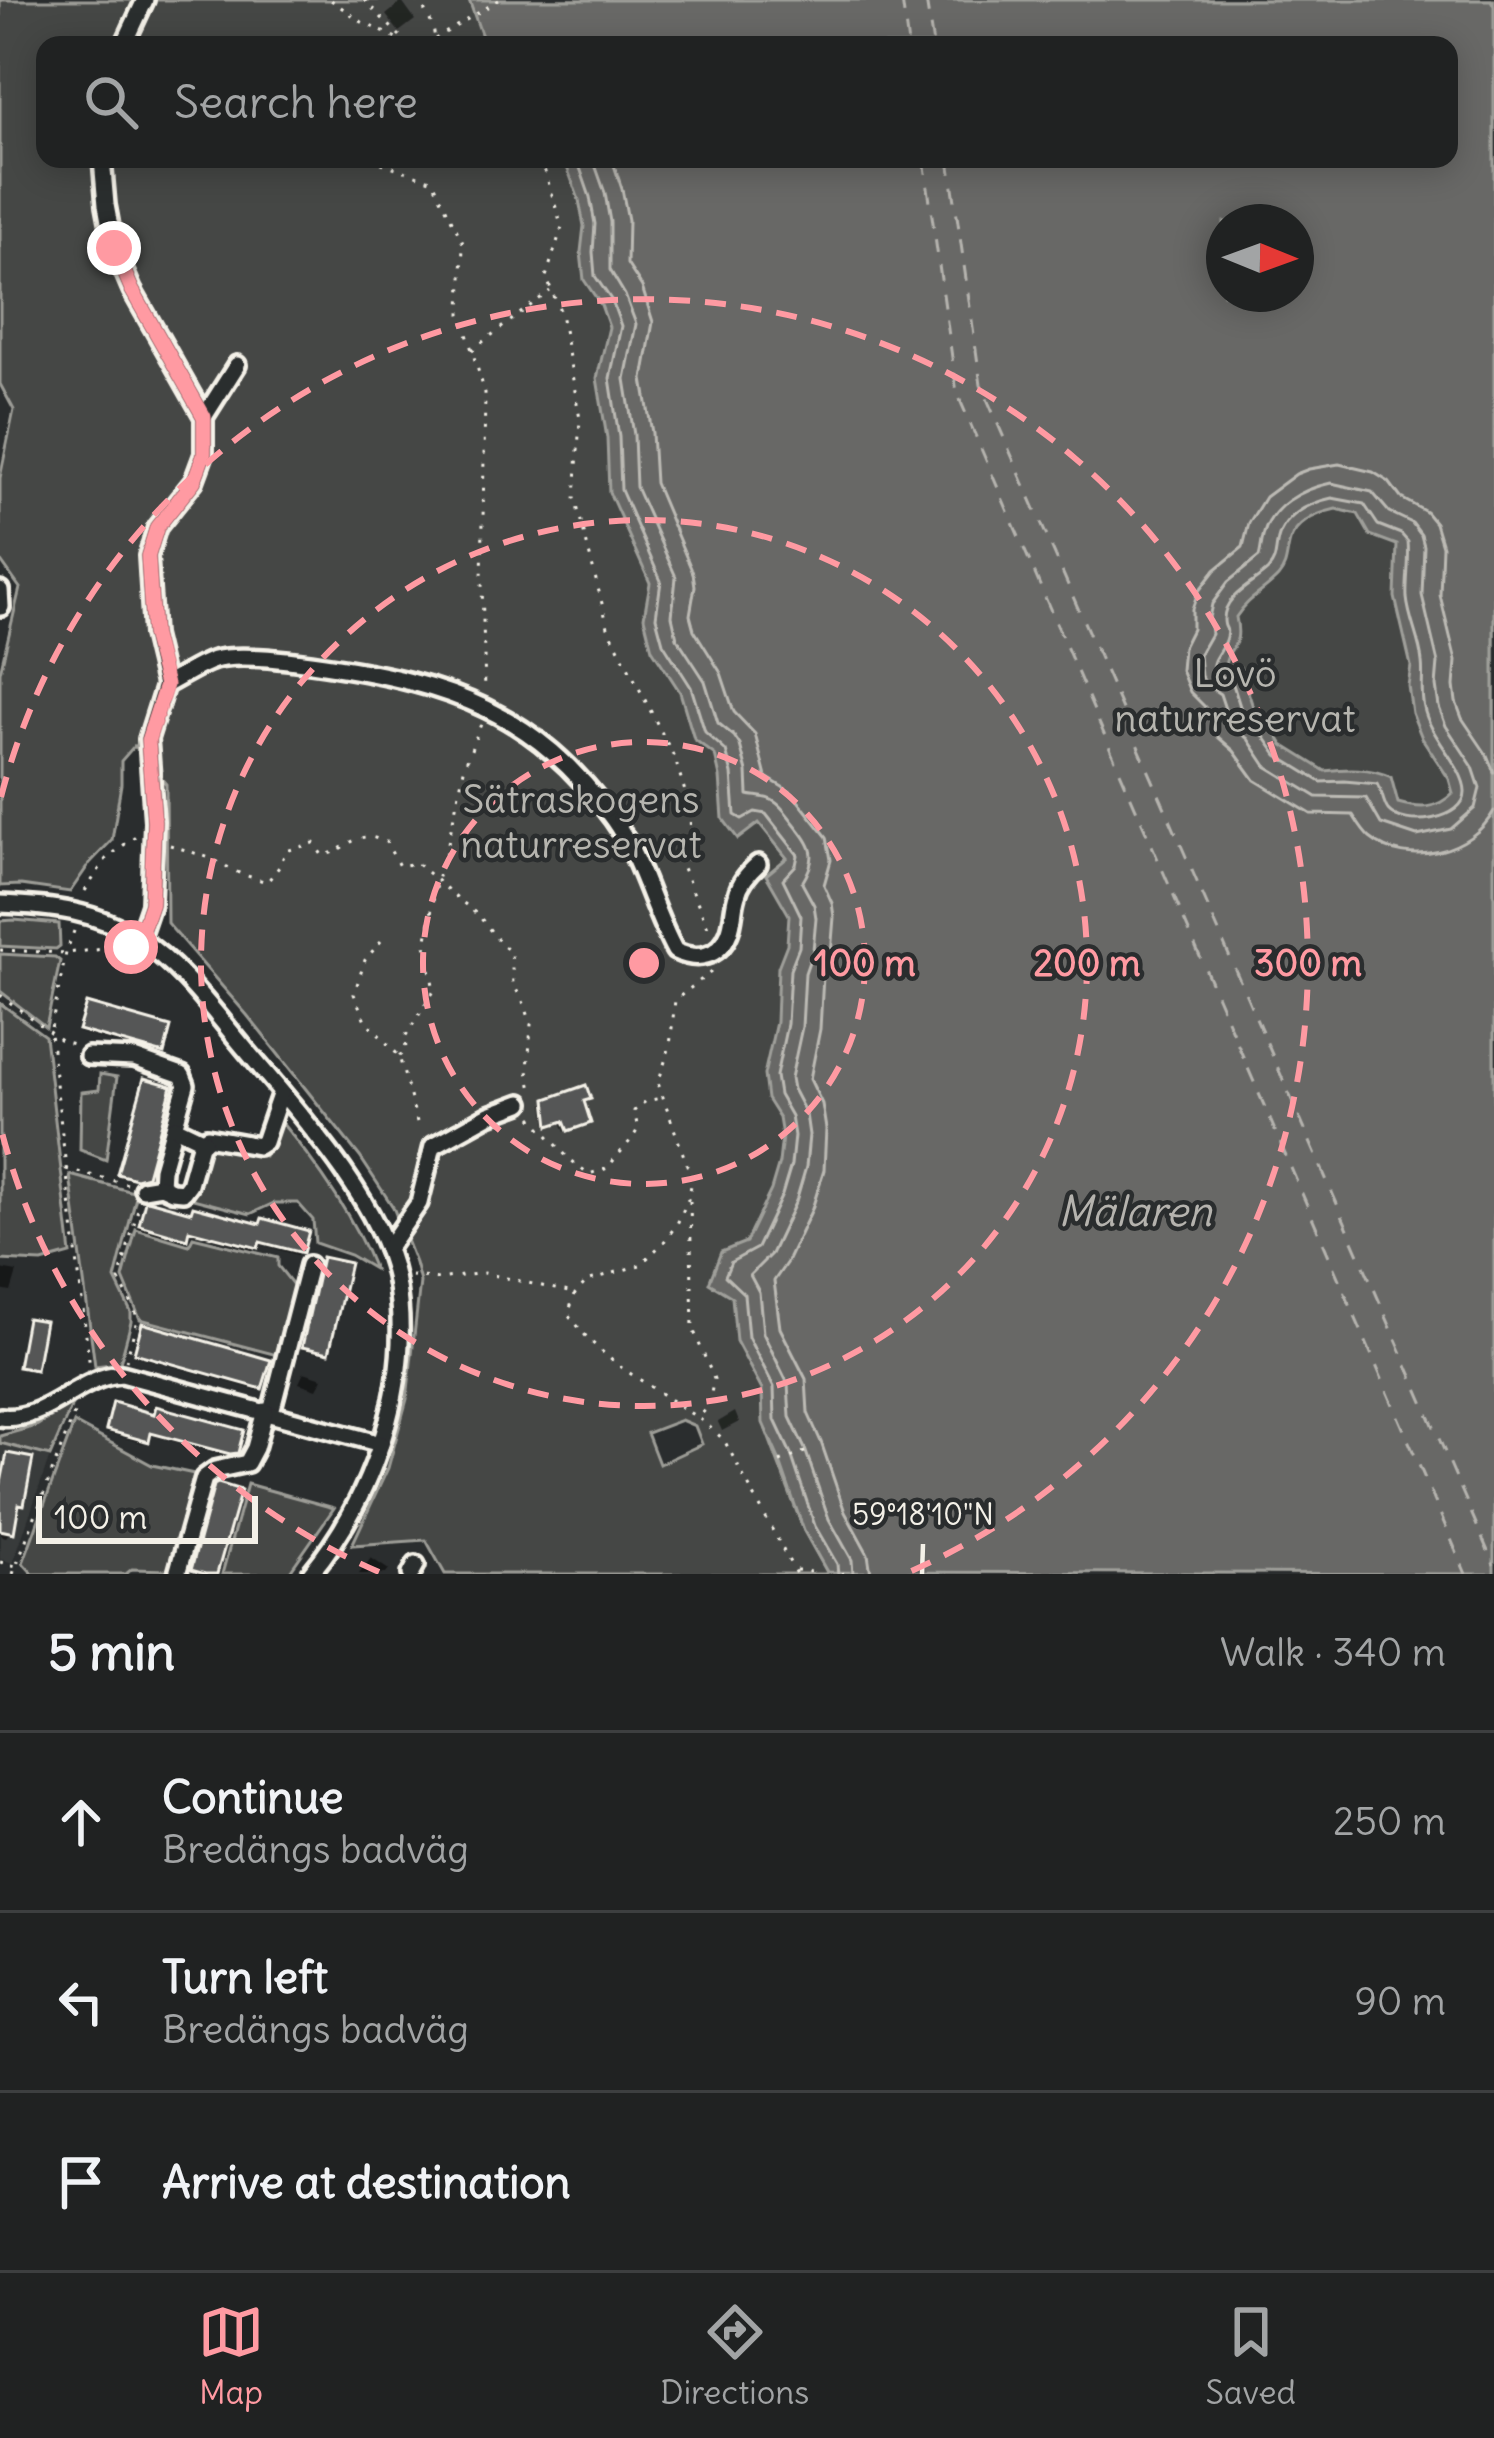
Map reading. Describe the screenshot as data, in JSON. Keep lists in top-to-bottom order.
{
  "water": ["Mälaren"],
  "parks": ["Lovö naturreservat", "Sätraskogens naturreservat"],
  "scale_bar": "100 m",
  "north": "right",
  "page": {
    "search": "Search here",
    "scale": "100 m",
    "heading": ["5 min", "Walk · 340 m"],
    "list": [
      ["Continue", "Bredängs badväg", "250 m"],
      ["Turn left", "Bredängs badväg", "90 m"],
      "Arrive at destination"
    ],
    "nav": ["Map", "Directions", "Saved"]
  },
  "coordinates": ["59°18'10\"N"],
  "rings": ["100 m", "200 m", "300 m"]
}
